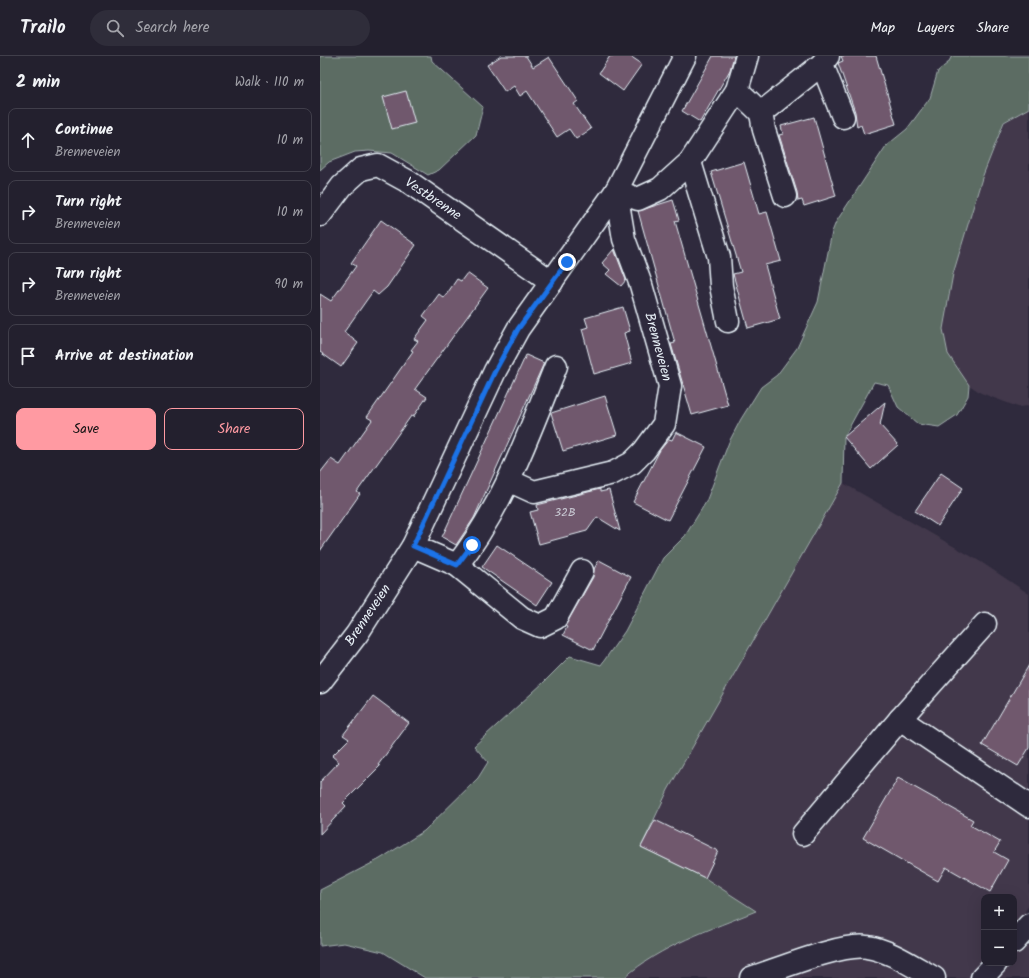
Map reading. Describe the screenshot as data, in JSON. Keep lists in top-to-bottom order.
{
  "streets": {
    "street": ["Vestbrenne", "Brenneveien"]
  },
  "crossings": [
    ["Vestbrenne", "Brenneveien"]
  ],
  "house_numbers": ["32B"],
  "page": {
    "header": "Trailo",
    "search": "Search here",
    "nav": ["Map", "Layers", "Share"],
    "heading": ["2 min", "Walk · 110 m"],
    "list": [
      ["Continue", "Brenneveien", "10 m"],
      ["Turn right", "Brenneveien", "10 m"],
      ["Turn right", "Brenneveien", "90 m"],
      "Arrive at destination"
    ],
    "buttons": ["Save", "Share"],
    "map_buttons": ["+", "−"]
  }
}
